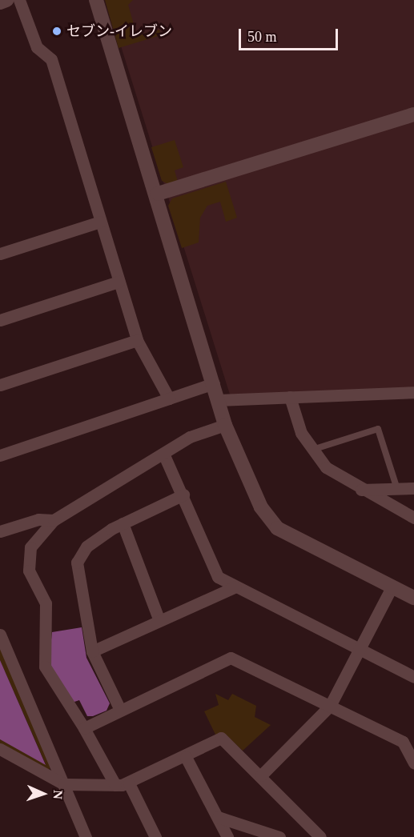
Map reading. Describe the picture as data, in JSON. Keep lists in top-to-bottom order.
{
  "places": ["セブン-イレブン"],
  "scale_bar": "50 m",
  "north": "right"
}
